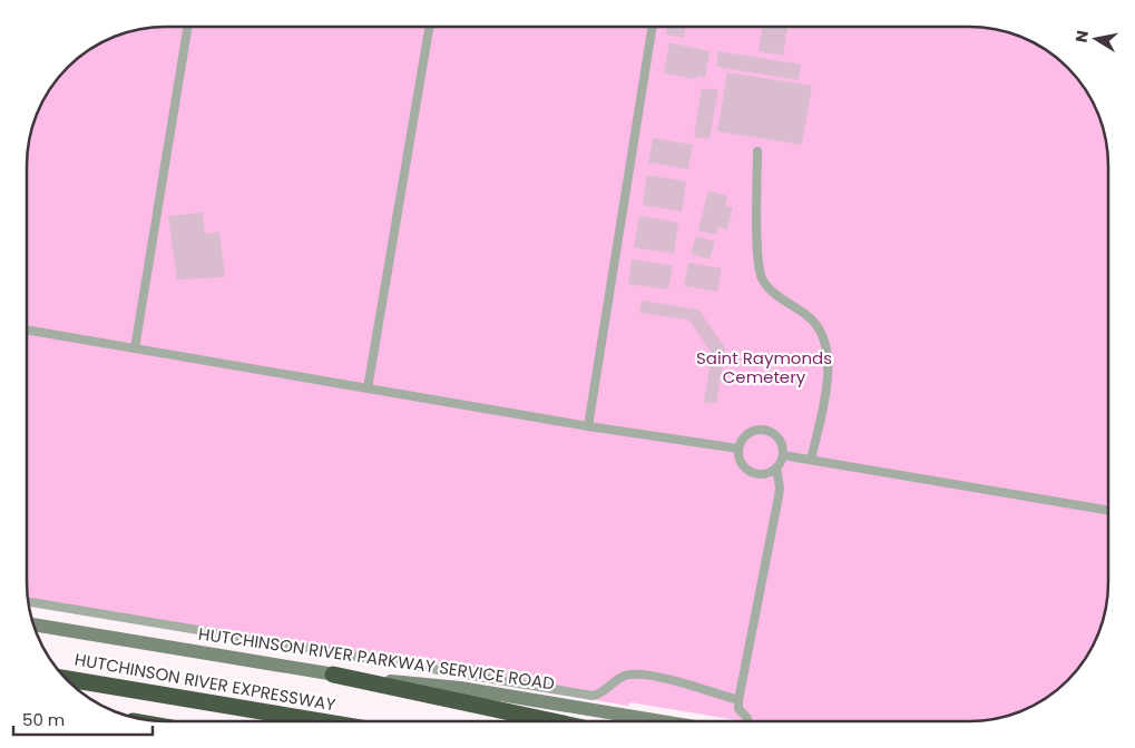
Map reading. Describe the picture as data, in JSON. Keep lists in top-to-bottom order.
{
  "streets": {
    "highway": ["HUTCHINSON RIVER EXPRESSWAY"],
    "street": ["HUTCHINSON RIVER PARKWAY SERVICE ROAD"]
  },
  "parks": ["Saint Raymonds Cemetery"],
  "scale_bar": "50 m",
  "north": "left"
}
